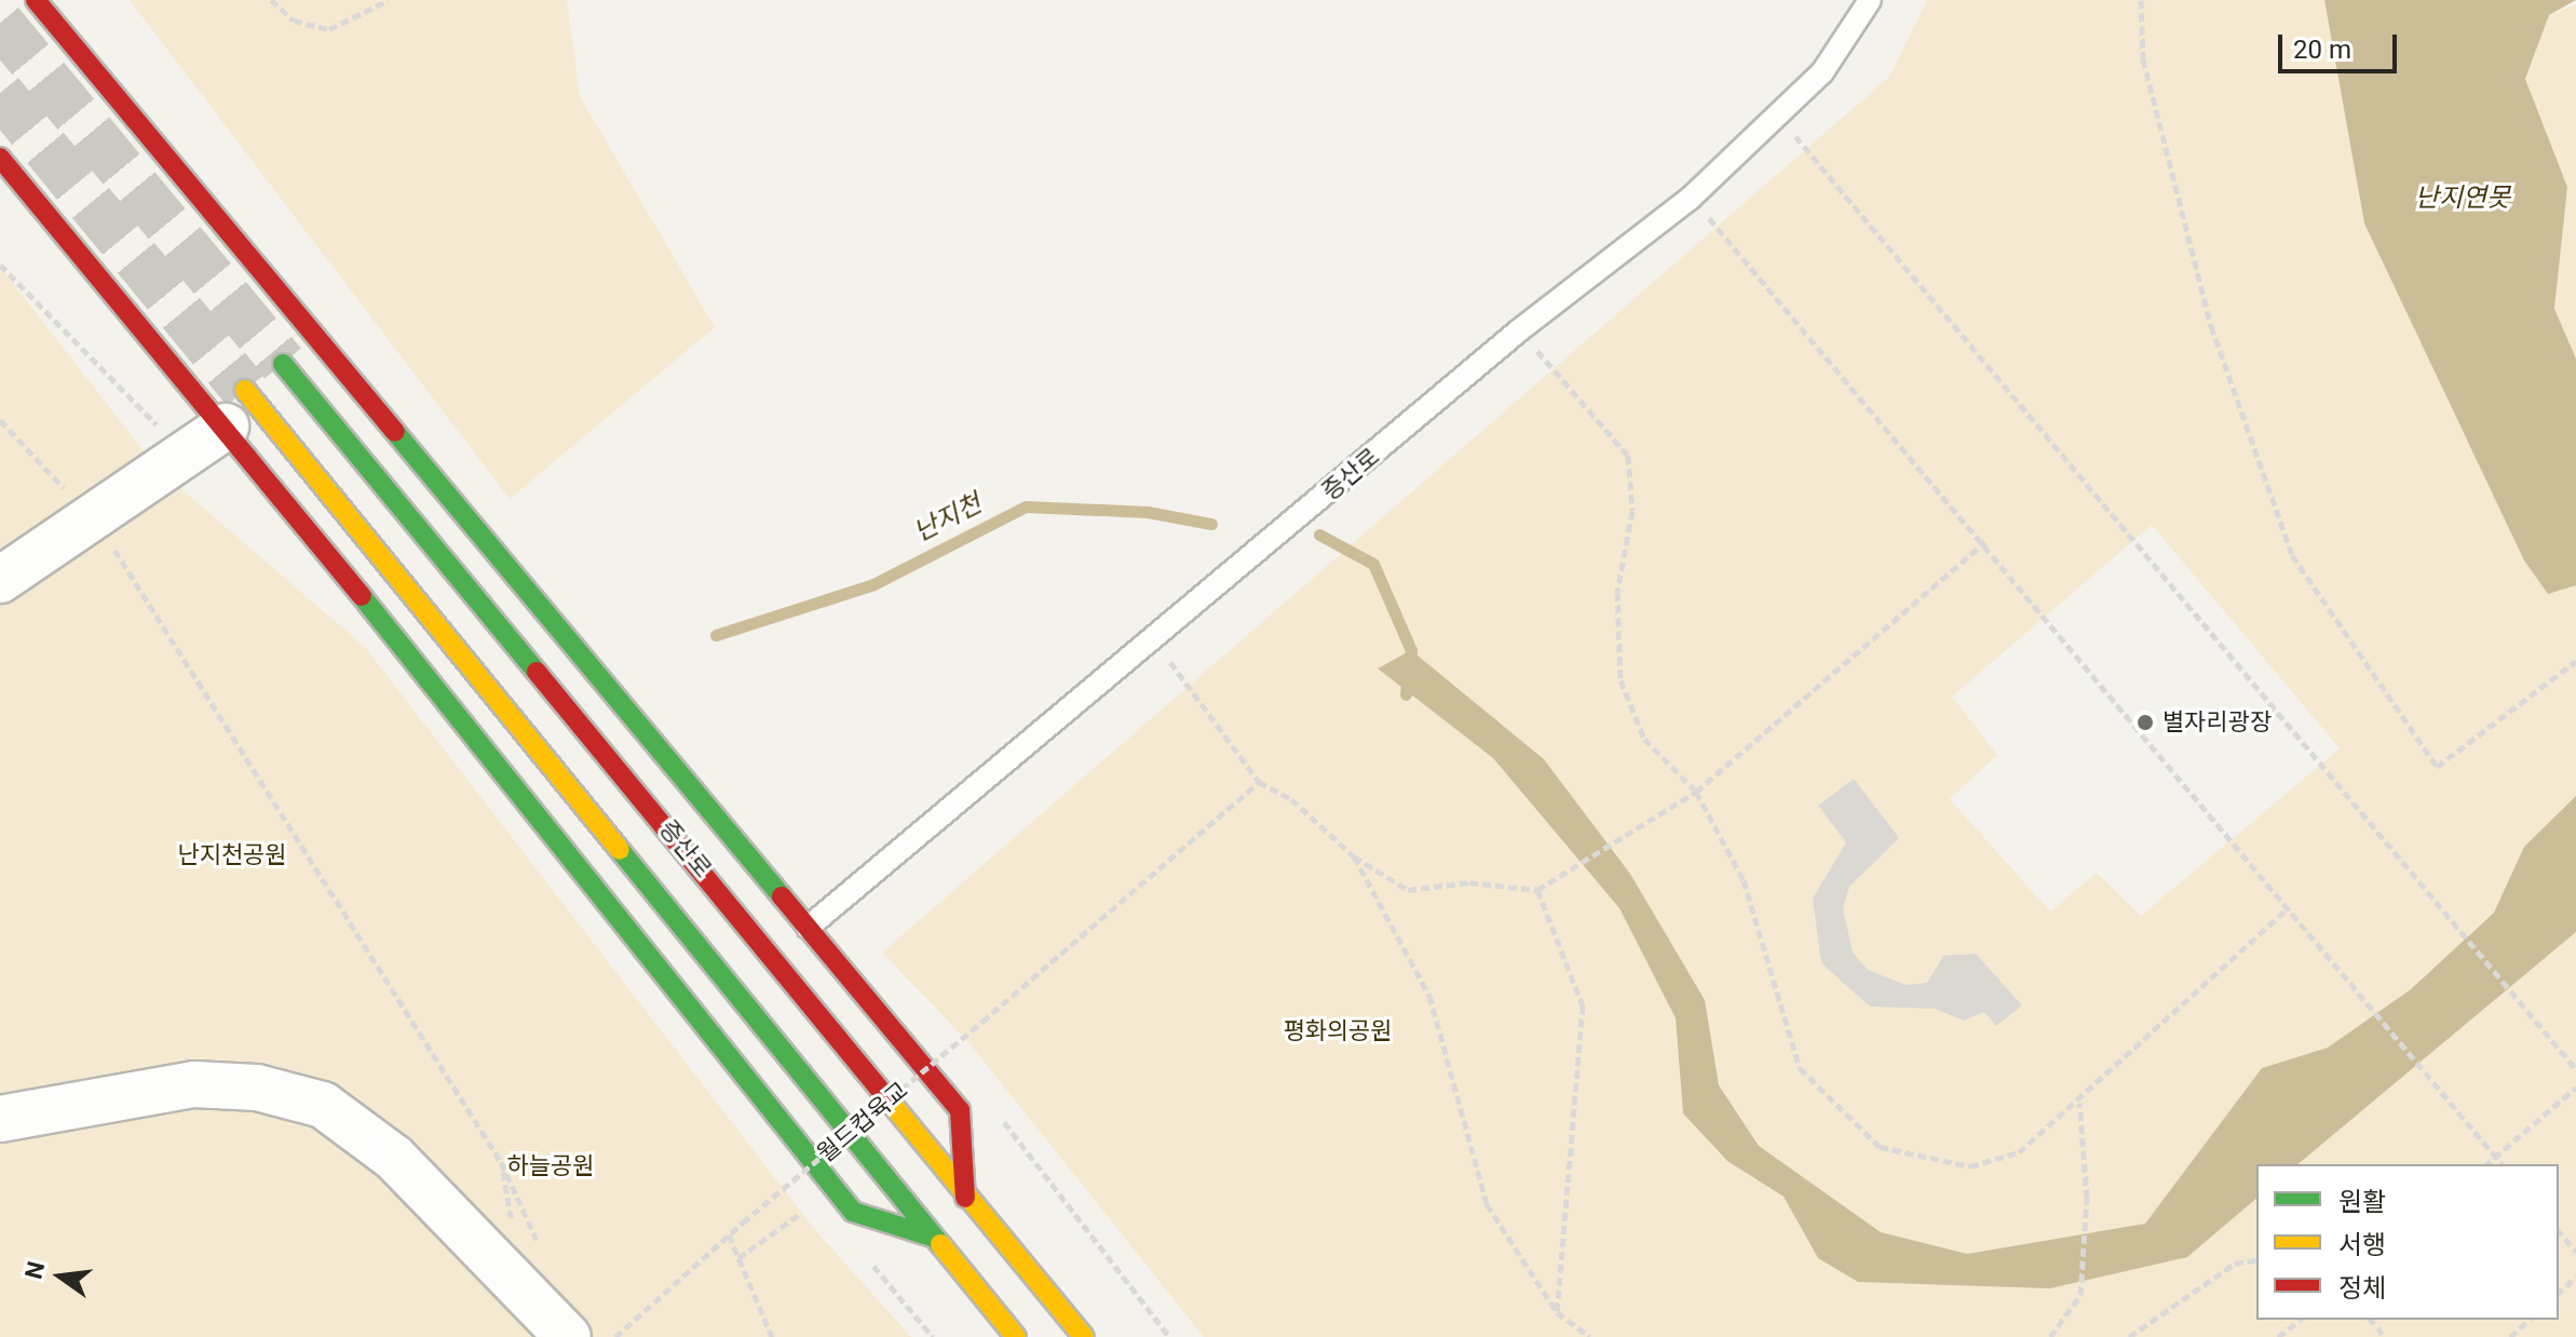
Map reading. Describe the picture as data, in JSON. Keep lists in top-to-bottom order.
{
  "streets": {
    "main road": ["증산로"],
    "path": ["월드컵육교"]
  },
  "water": ["난지연못", "난지천"],
  "parks": ["난지천공원", "평화의공원", "하늘공원"],
  "places": ["별자리광장"],
  "legend": ["원활", "서행", "정체"],
  "scale_bar": "20 m",
  "north": "left"
}
